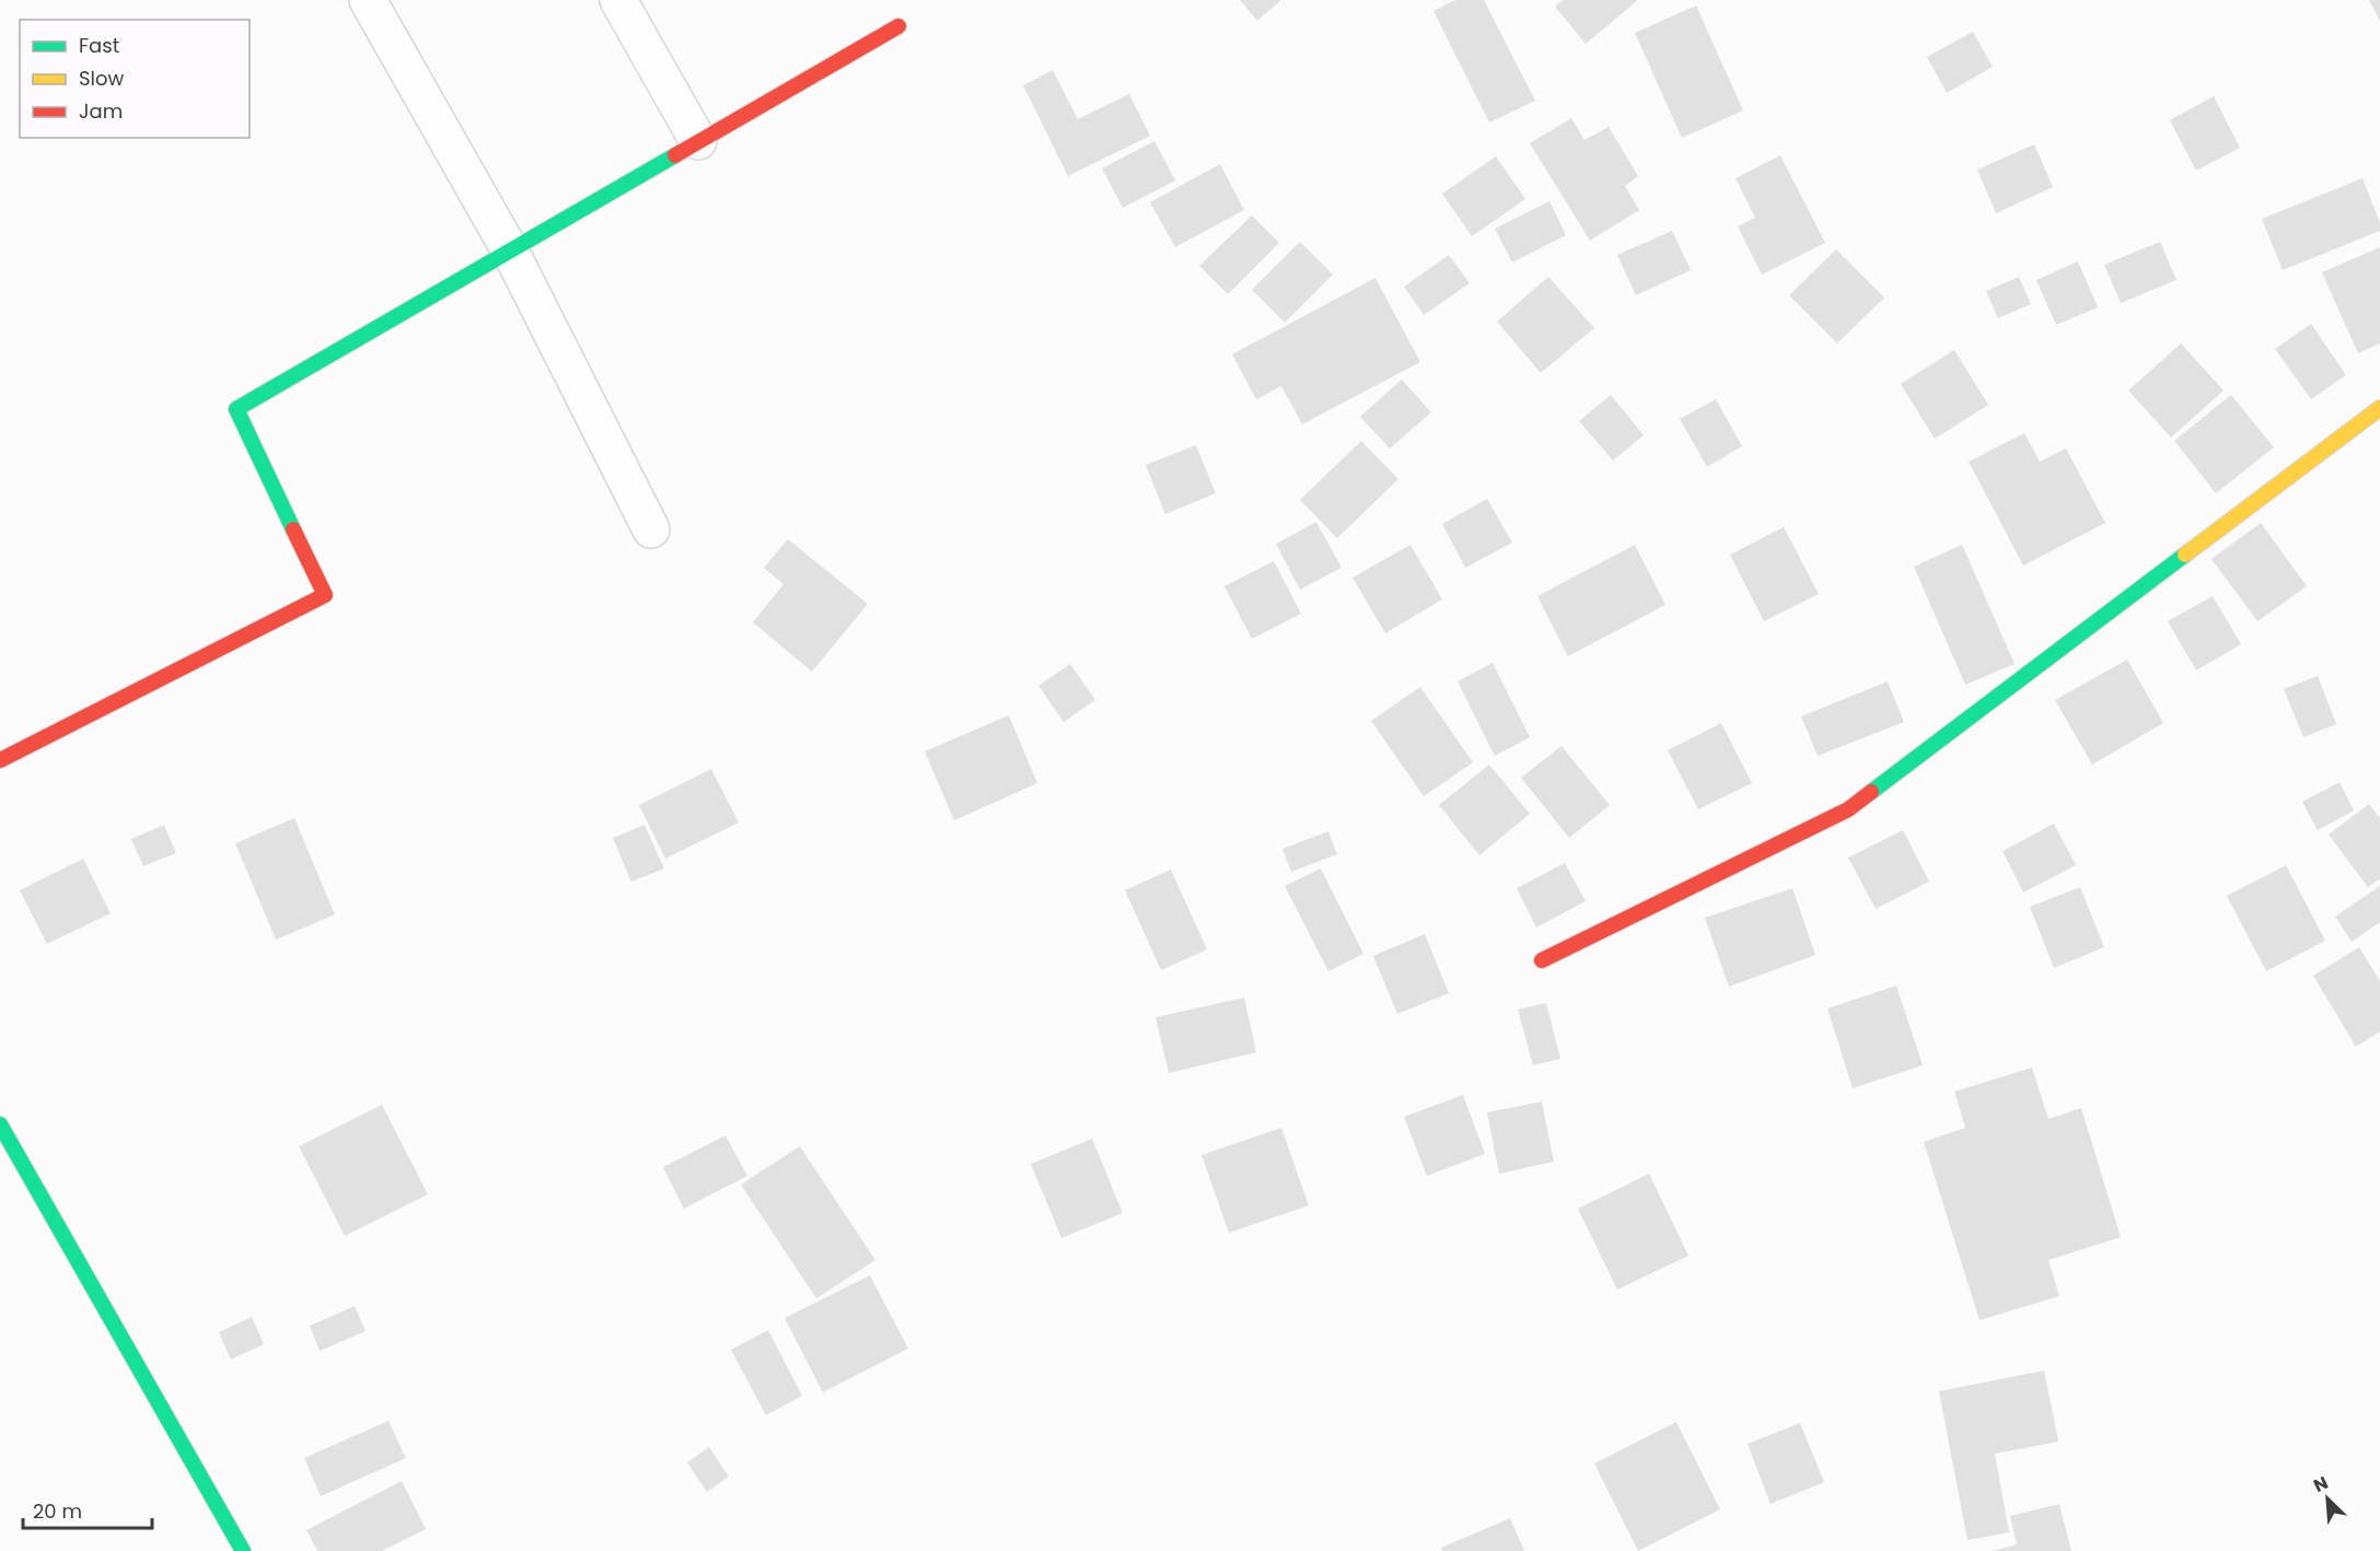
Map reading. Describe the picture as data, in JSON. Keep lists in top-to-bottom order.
{
  "legend": ["Fast", "Slow", "Jam"],
  "scale_bar": "20 m",
  "north": "top left"
}
